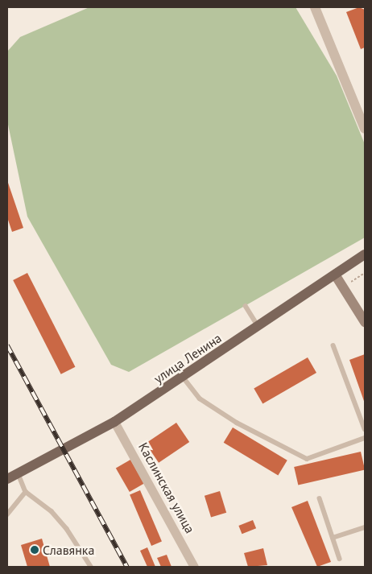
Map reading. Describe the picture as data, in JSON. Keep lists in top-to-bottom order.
{
  "streets": {
    "main road": ["улица Ленина"],
    "street": ["Каслинская улица"]
  },
  "crossings": [
    ["улица Ленина", "Каслинская улица"]
  ],
  "places": ["Славянка"]
}
